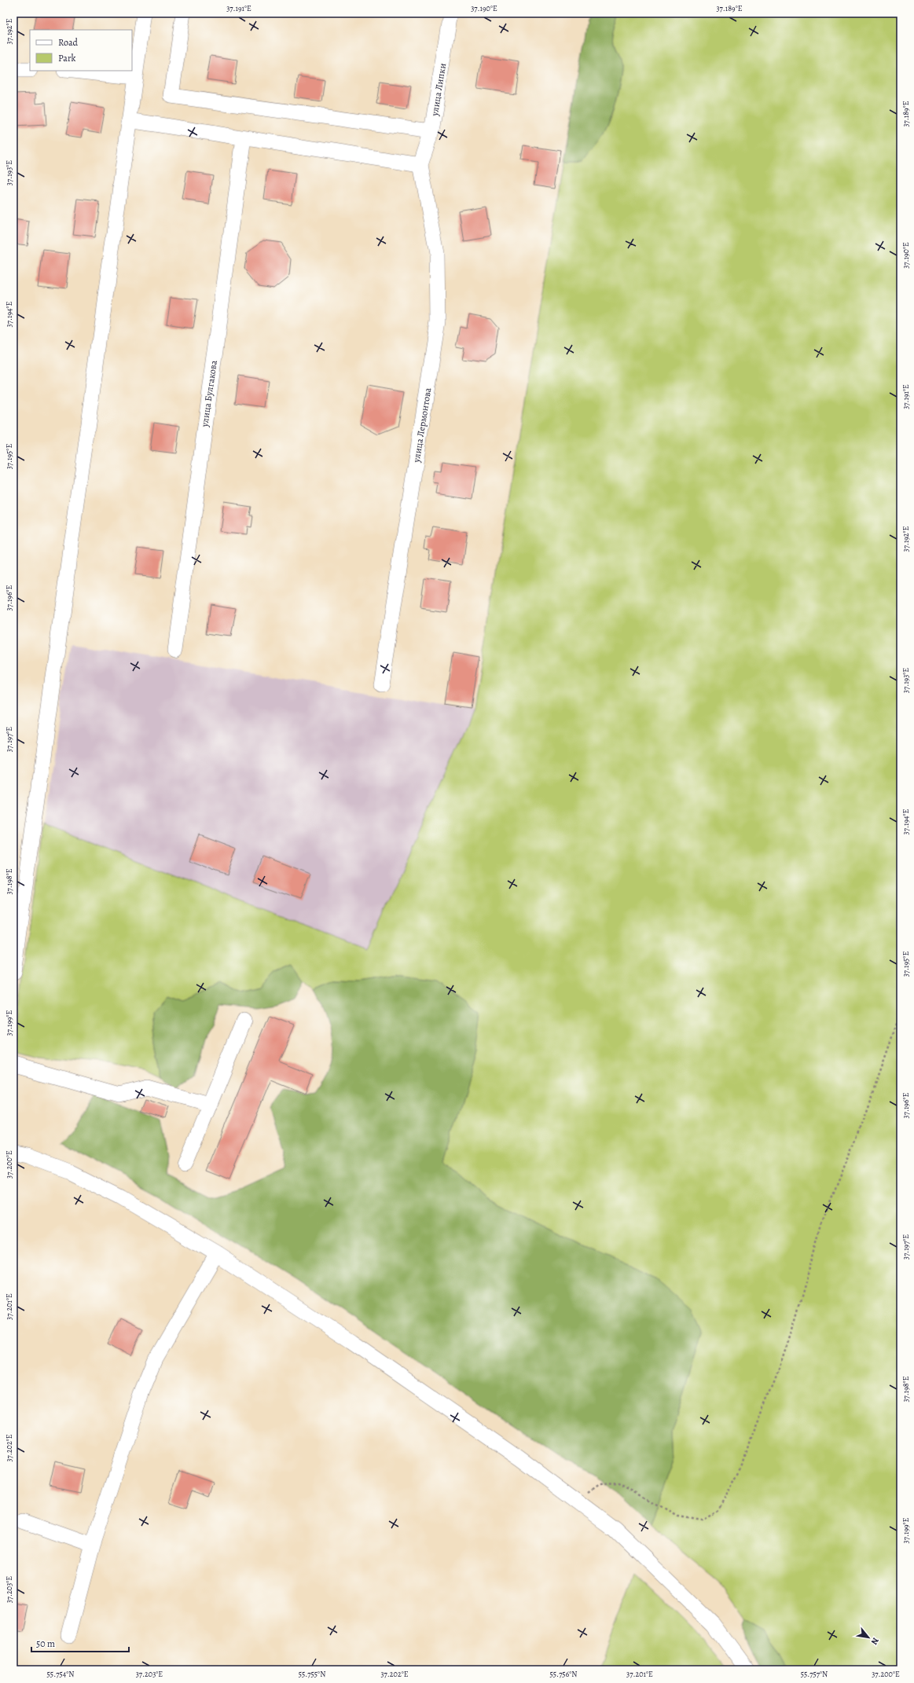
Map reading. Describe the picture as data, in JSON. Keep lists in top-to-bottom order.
{
  "streets": {
    "street": ["улица Липки", "улица Булгакова", "улица Лермонтова"]
  },
  "crossings": [
    ["улица Липки", "улица Лермонтова"]
  ],
  "legend": ["Road", "Park"],
  "scale_bar": "50 m",
  "north": "bottom right",
  "coordinates": [
    "37.191°E",
    "37.190°E",
    "37.189°E",
    "37.192°E",
    "37.193°E",
    "37.194°E",
    "37.195°E",
    "37.196°E",
    "37.197°E",
    "37.198°E",
    "37.199°E",
    "37.200°E",
    "37.201°E",
    "37.202°E",
    "37.203°E",
    "55.754°N",
    "55.755°N",
    "55.756°N",
    "55.757°N"
  ]
}
